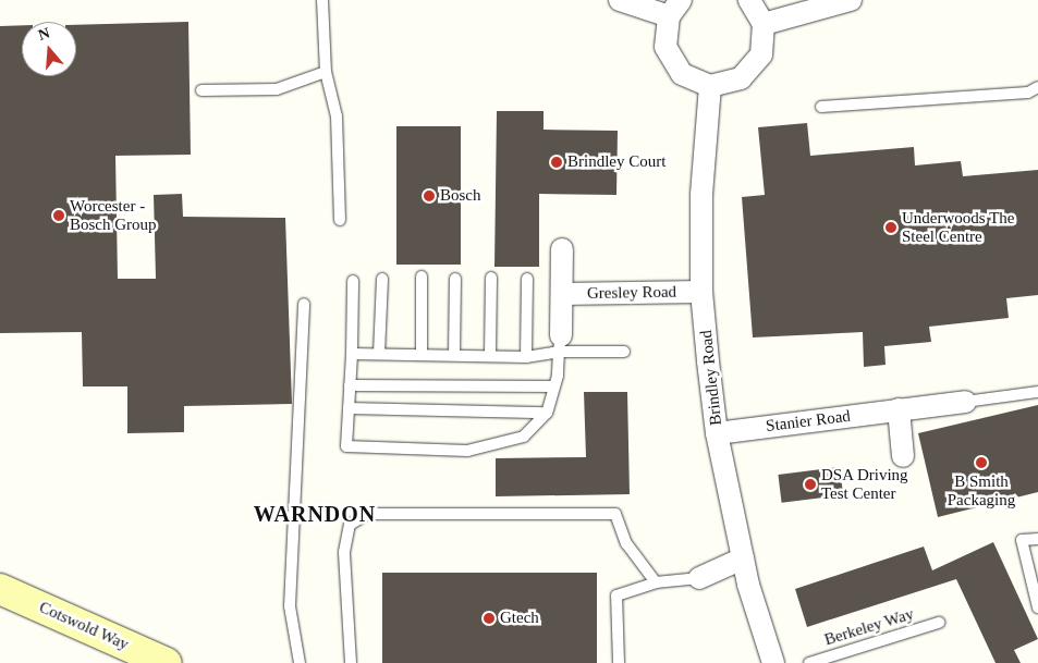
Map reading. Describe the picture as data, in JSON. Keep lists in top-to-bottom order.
{
  "streets": {
    "main road": ["Cotswold Way"],
    "street": ["Gresley Road", "Brindley Road", "Stanier Road"],
    "lane": ["Berkeley Way"]
  },
  "crossings": [
    ["Gresley Road", "Brindley Road"],
    ["Brindley Road", "Stanier Road"]
  ],
  "districts": ["WARNDON"],
  "places": [
    "Brindley Court",
    "Bosch",
    "Worcester - Bosch Group",
    "Underwoods The Steel Centre",
    "B Smith Packaging",
    "DSA Driving Test Center",
    "Gtech"
  ],
  "north": "top"
}
